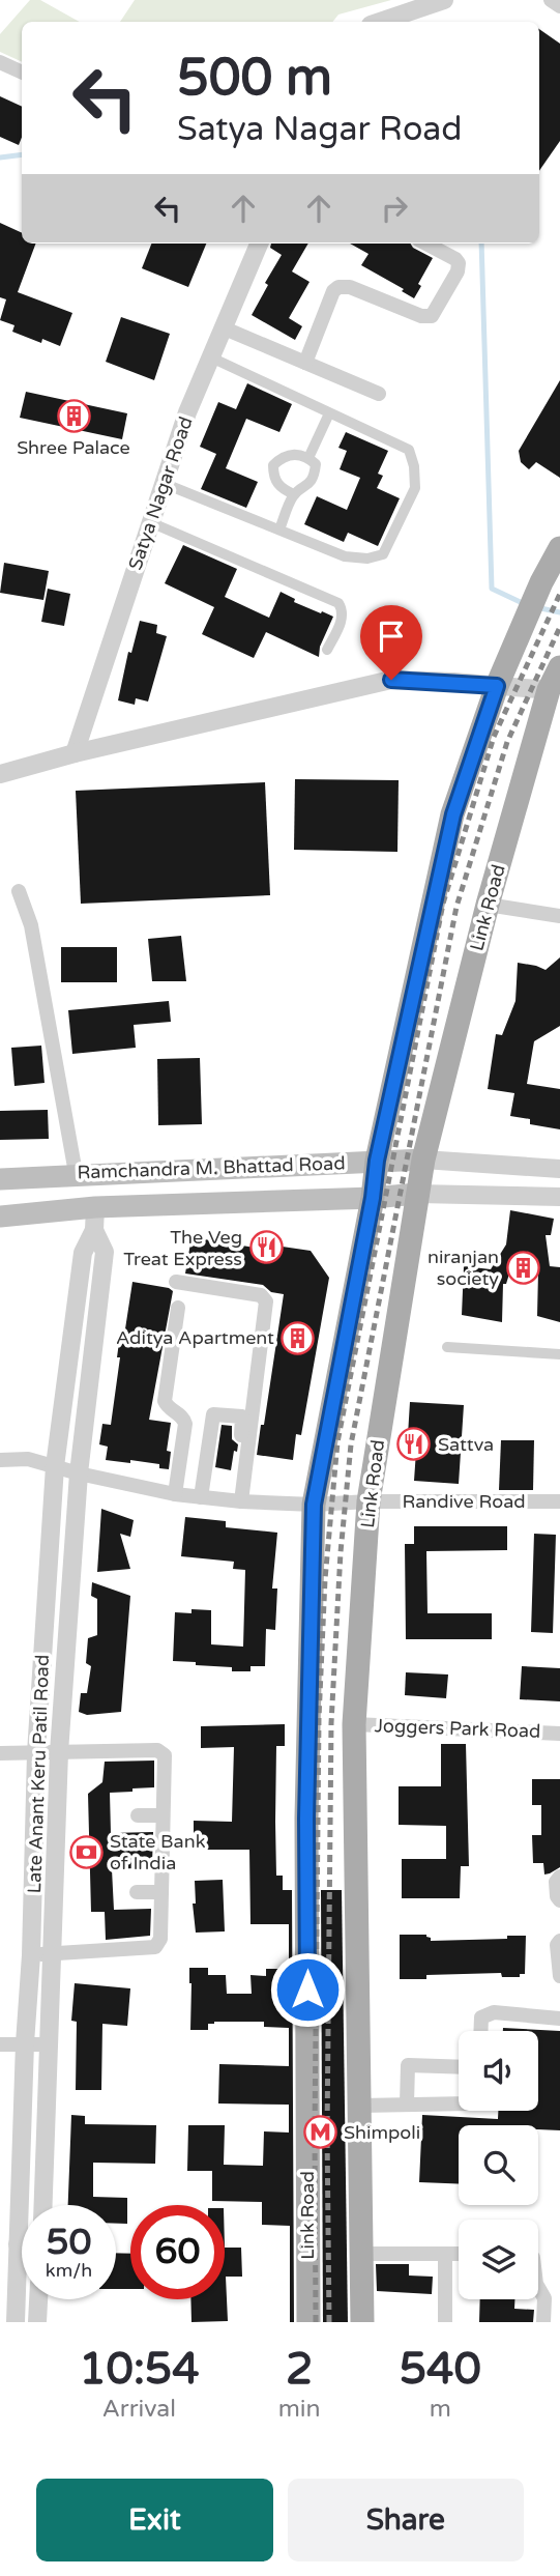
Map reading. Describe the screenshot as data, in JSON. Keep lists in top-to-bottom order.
{
  "streets": {
    "main road": ["Link Road", "Ramchandra M. Bhattad Road"],
    "street": [
      "Satya Nagar Road",
      "Randive Road",
      "Joggers Park Road",
      "Late Anant Keru Patil Road"
    ]
  },
  "crossings": [
    ["Link Road", "Ramchandra M. Bhattad Road"],
    ["Link Road", "Randive Road"],
    ["Link Road", "Joggers Park Road"],
    ["Ramchandra M. Bhattad Road", "Late Anant Keru Patil Road"],
    ["Randive Road", "Late Anant Keru Patil Road"]
  ],
  "places": {
    "building": ["Shree Palace", "niranjan society", "Aditya Apartment"],
    "restaurant": ["The Veg Treat Express", "Sattva"],
    "bank": ["State Bank of India"],
    "metro station": ["Shimpoli"]
  },
  "page": {
    "turn": ["500 m", "Satya Nagar Road"],
    "speed": "50 km/h",
    "limit": "60",
    "eta": [
      "10:54",
      "Arrival",
      "2",
      "min",
      "540",
      "m"
    ],
    "buttons": ["Exit", "Share"]
  }
}
